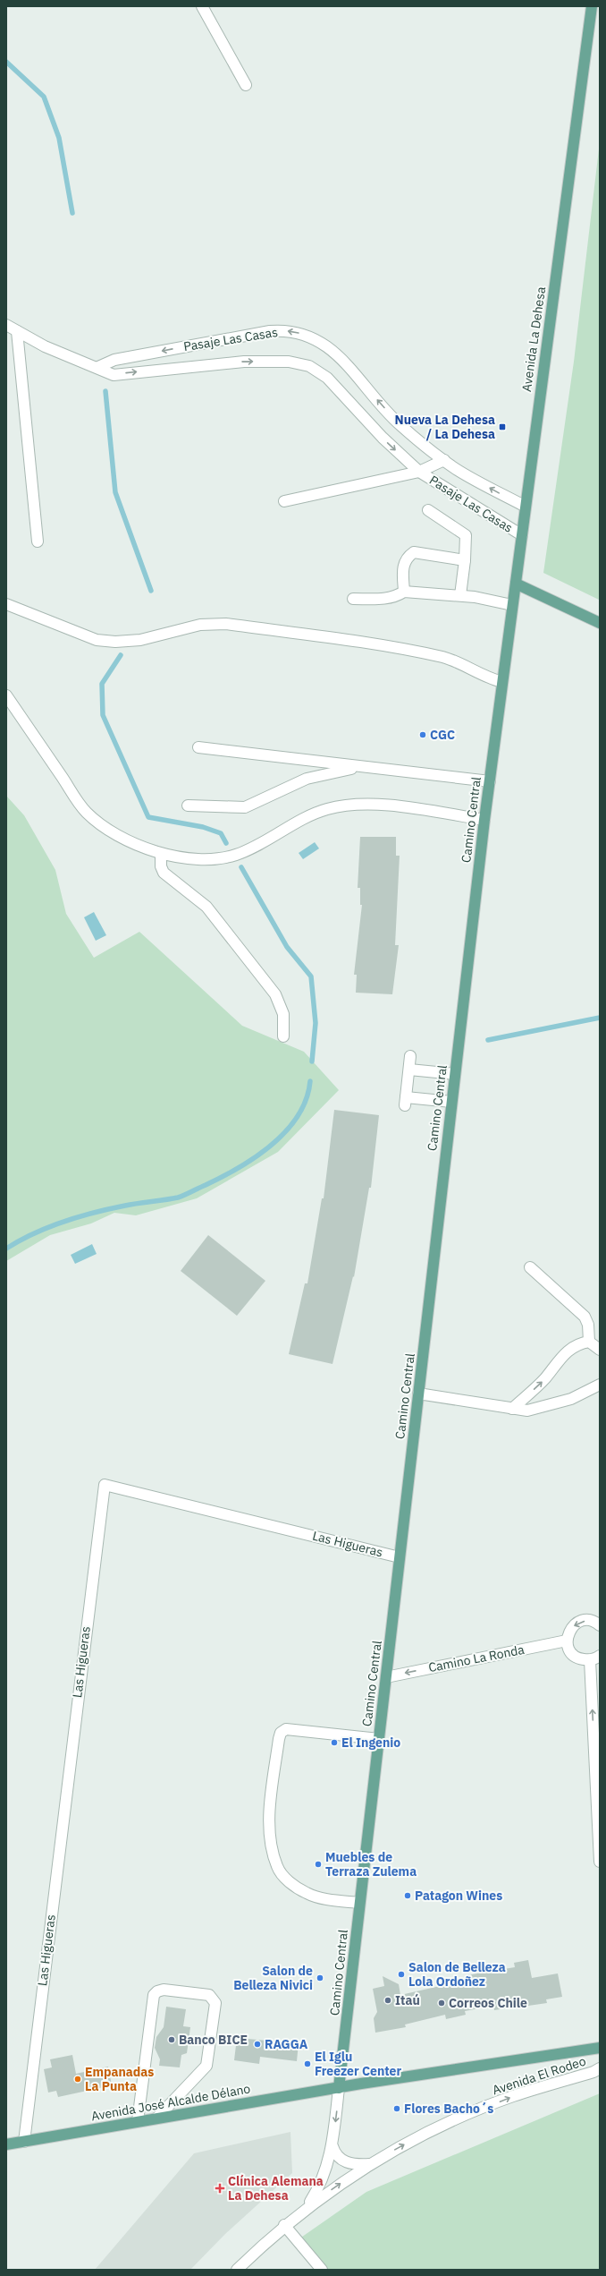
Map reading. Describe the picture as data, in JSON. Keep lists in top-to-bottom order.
{
  "streets": {
    "main road": [
      "Avenida La Dehesa",
      "Camino Central",
      "Avenida El Rodeo",
      "Avenida José Alcalde Délano"
    ],
    "street": ["Pasaje Las Casas", "Las Higueras", "Camino La Ronda"]
  },
  "crossings": [
    ["Pasaje Las Casas", "Avenida La Dehesa"],
    ["Avenida La Dehesa", "Camino Central"],
    ["Camino Central", "Las Higueras"],
    ["Camino Central", "Camino La Ronda"],
    ["Camino Central", "Avenida El Rodeo"],
    ["Camino Central", "Avenida José Alcalde Délano"],
    ["Las Higueras", "Avenida José Alcalde Délano"],
    ["Avenida El Rodeo", "Avenida José Alcalde Délano"]
  ],
  "one_way": ["Camino La Ronda"],
  "places": {
    "transit": ["Nueva La Dehesa / La Dehesa"],
    "other": [
      "CGC",
      "El Ingenio",
      "Muebles de Terraza Zulema",
      "Patagon Wines",
      "Salon de Belleza Lola Ordoñez",
      "Salon de Belleza Nivici",
      "Itaú",
      "Correos Chile",
      "Banco BICE",
      "RAGGA",
      "El Iglu Freezer Center",
      "Empanadas La Punta",
      "Flores Bacho´s"
    ],
    "health": ["Clínica Alemana La Dehesa"]
  }
}
